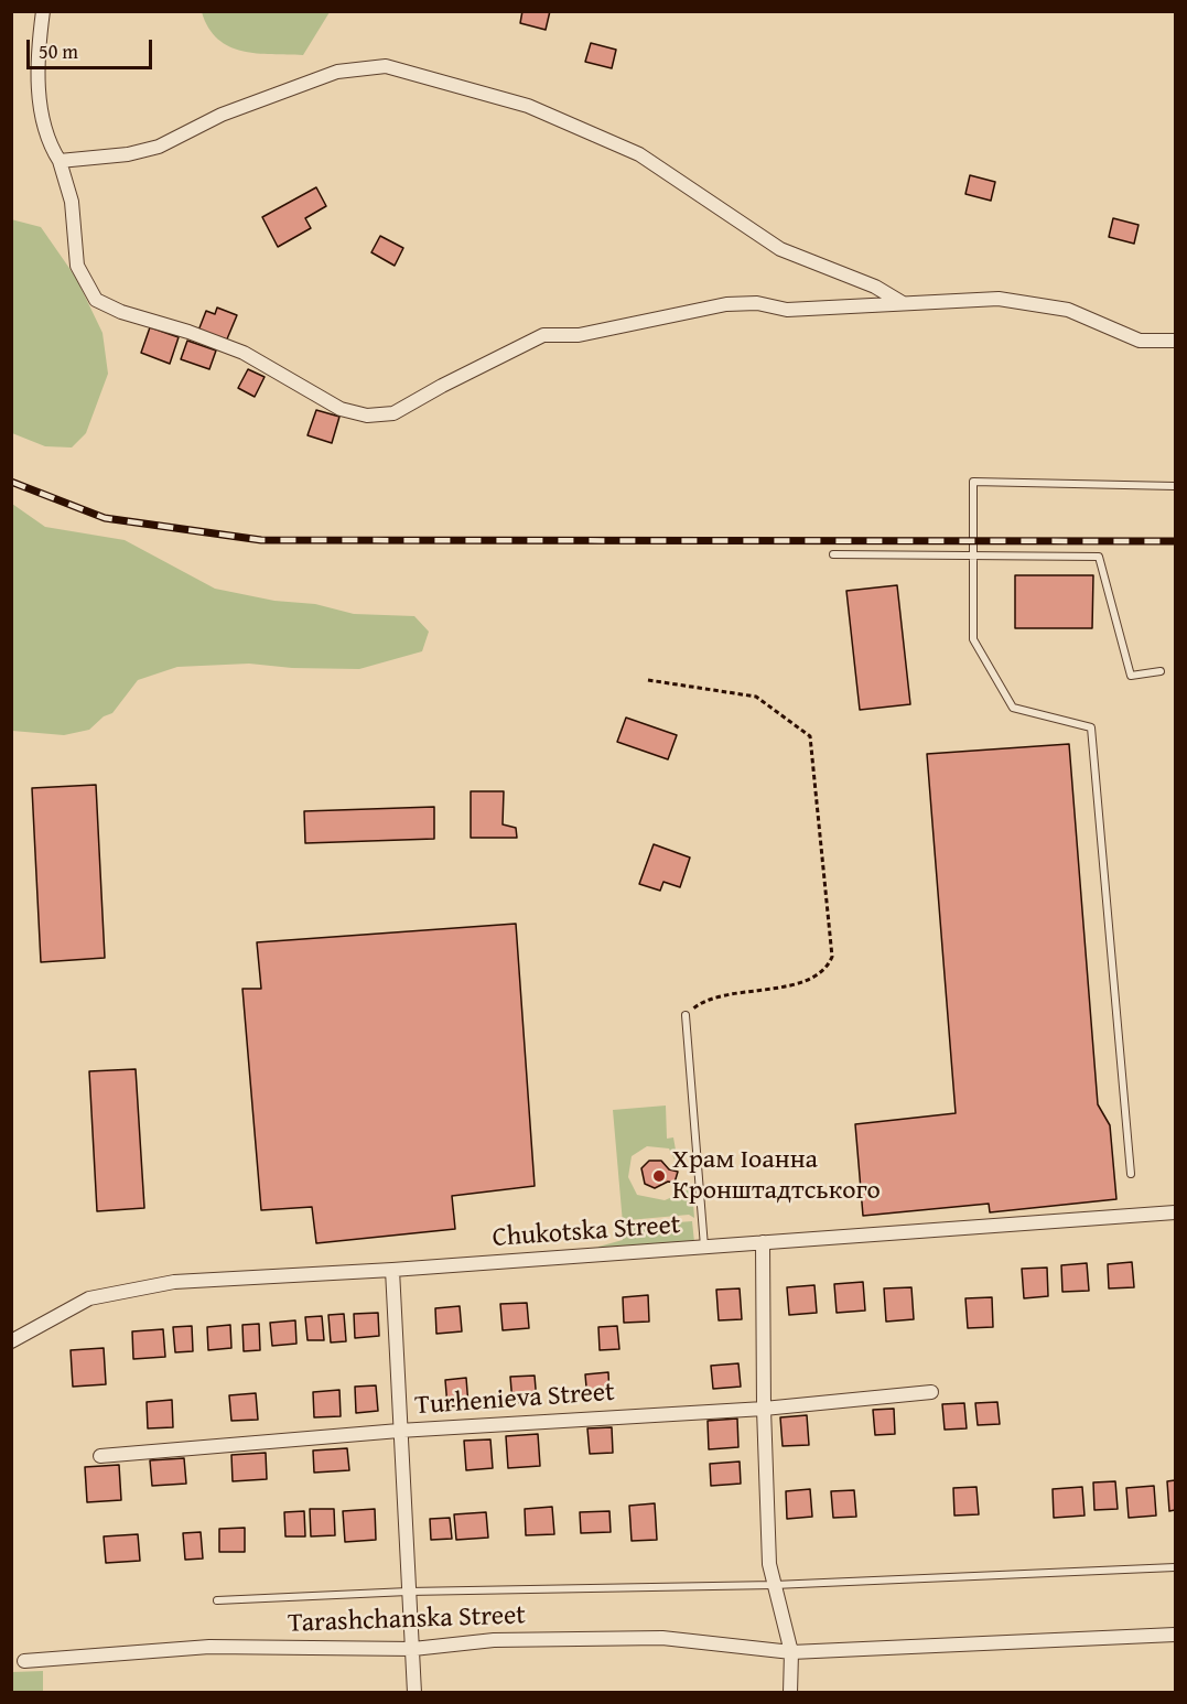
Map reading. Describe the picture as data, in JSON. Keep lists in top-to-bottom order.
{
  "streets": {
    "street": ["Chukotska Street", "Turhenieva Street", "Tarashchanska Street"]
  },
  "places": ["Храм Іоанна Кронштадтського"],
  "scale_bar": "50 m"
}
